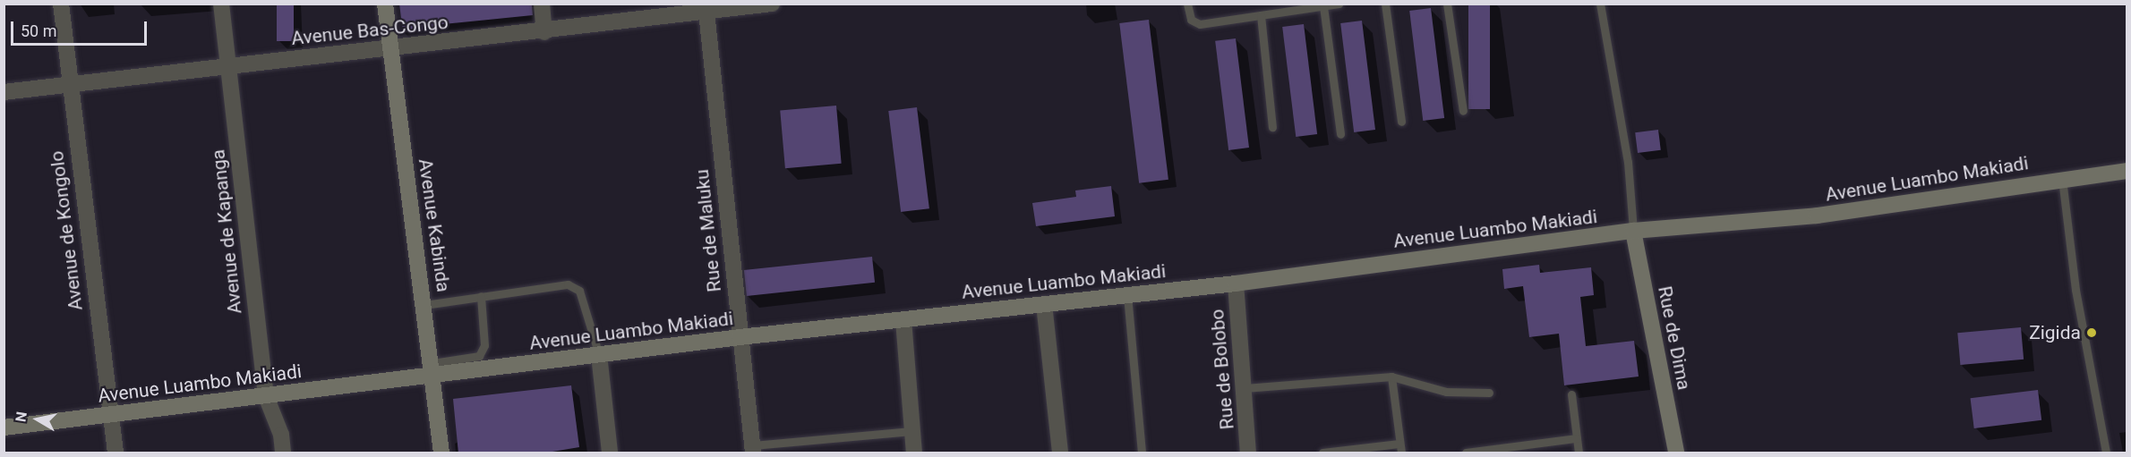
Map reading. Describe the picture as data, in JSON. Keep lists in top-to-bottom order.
{
  "streets": {
    "main road": ["Avenue Luambo Makiadi", "Avenue Kabinda", "Rue de Dima"],
    "street": [
      "Avenue Bas-Congo",
      "Avenue de Kongolo",
      "Rue de Maluku",
      "Avenue de Kapanga",
      "Rue de Bolobo"
    ]
  },
  "crossings": [
    ["Avenue Bas-Congo", "Avenue Kabinda"],
    ["Avenue Bas-Congo", "Avenue de Kongolo"],
    ["Avenue Bas-Congo", "Rue de Maluku"],
    ["Avenue Bas-Congo", "Avenue de Kapanga"],
    ["Avenue Luambo Makiadi", "Avenue Kabinda"],
    ["Avenue Luambo Makiadi", "Avenue de Kongolo"],
    ["Avenue Luambo Makiadi", "Rue de Maluku"],
    ["Avenue Luambo Makiadi", "Avenue de Kapanga"],
    ["Avenue Luambo Makiadi", "Rue de Dima"],
    ["Avenue Luambo Makiadi", "Rue de Bolobo"]
  ],
  "places": ["Zigida"],
  "scale_bar": "50 m",
  "north": "left"
}
